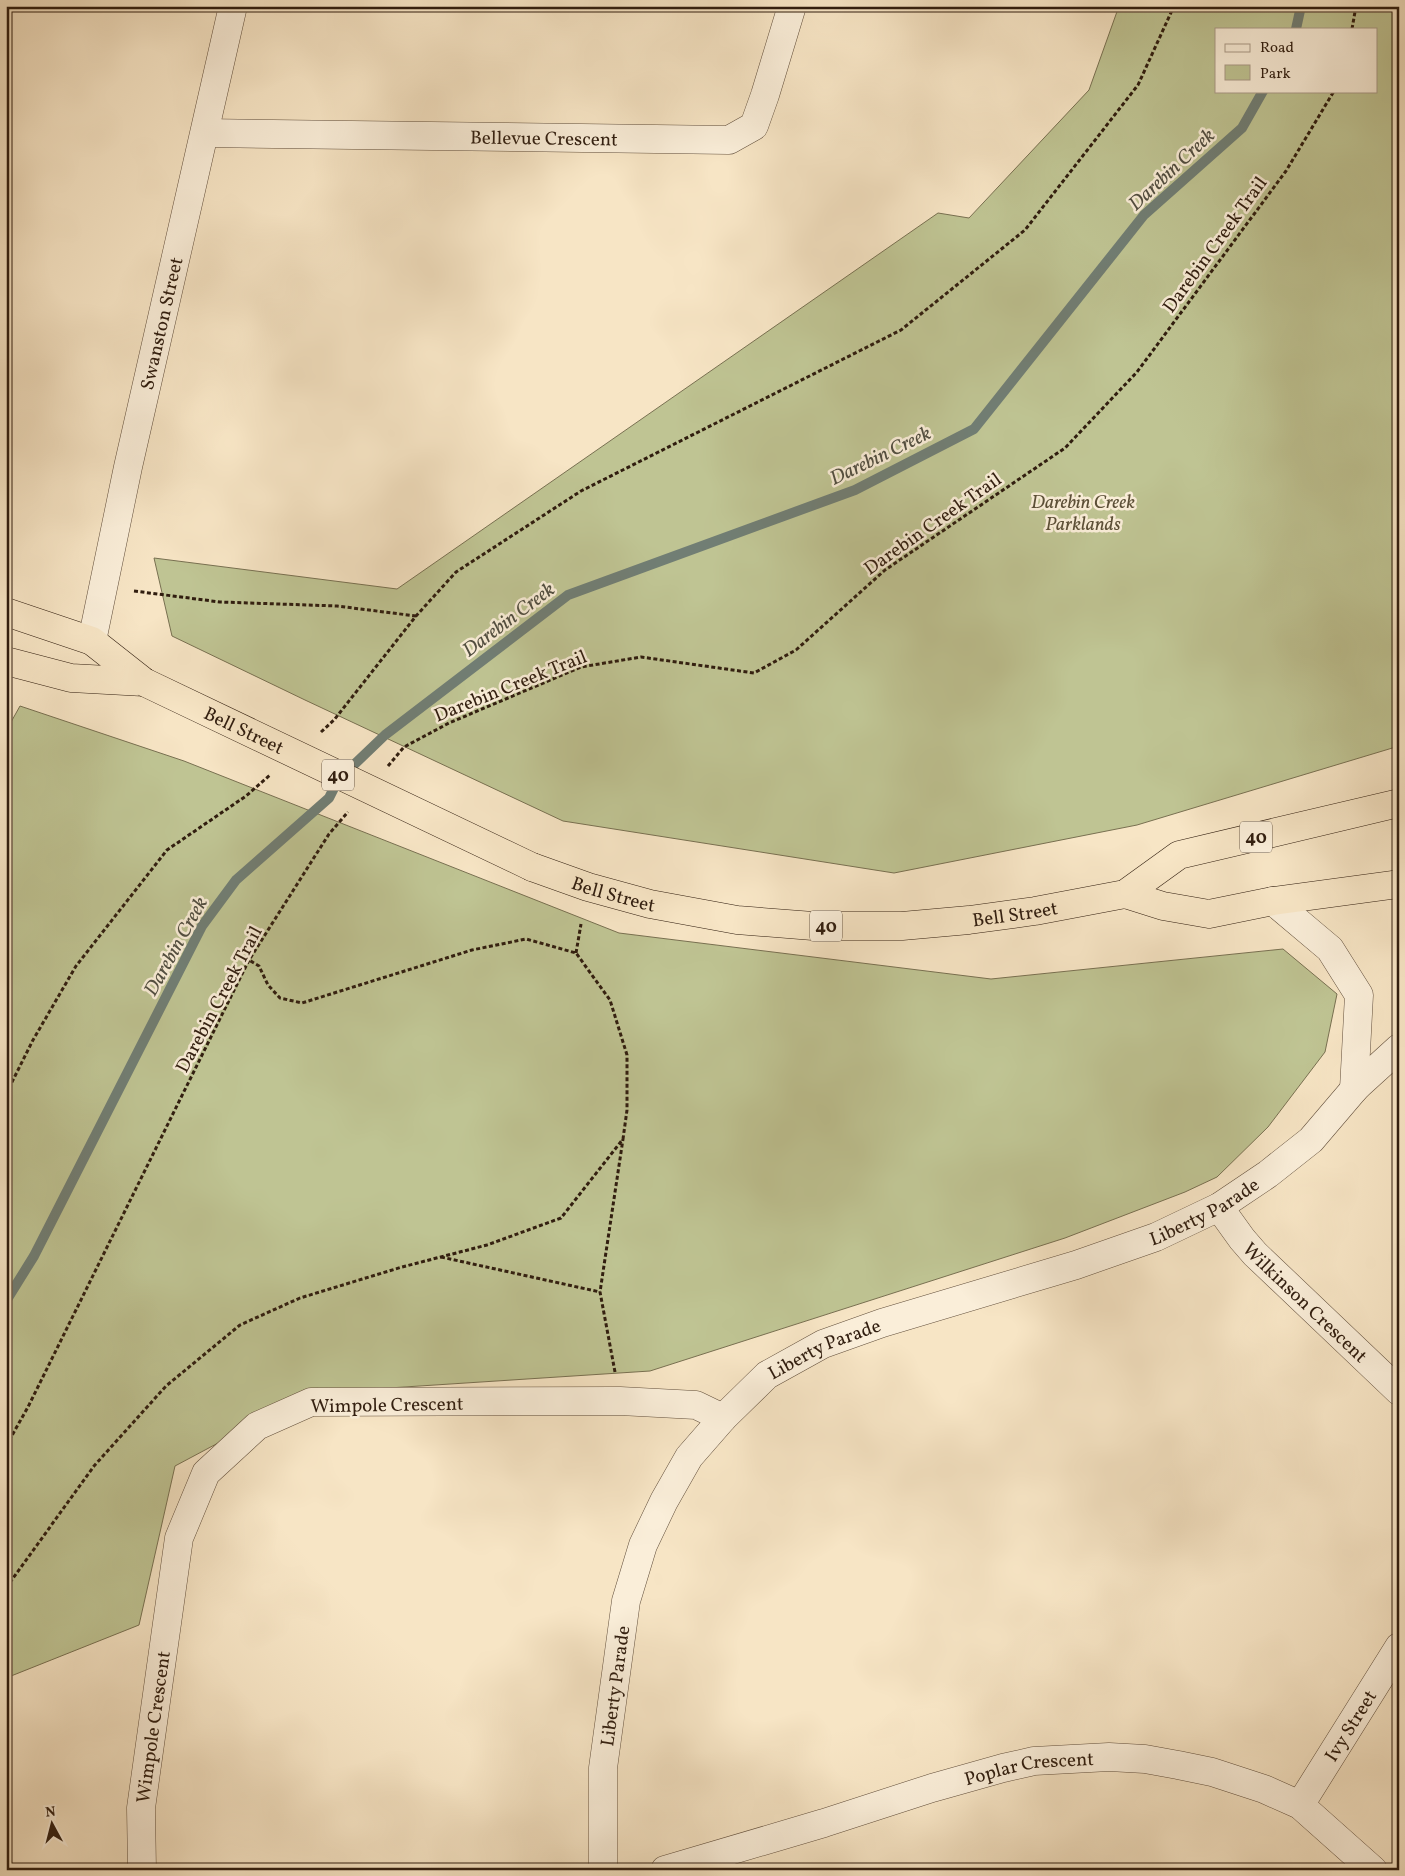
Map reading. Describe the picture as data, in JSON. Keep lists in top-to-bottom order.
{
  "streets": {
    "highway": ["Bell Street", "40"],
    "street": [
      "Bellevue Crescent",
      "Swanston Street",
      "Liberty Parade",
      "Wilkinson Crescent",
      "Wimpole Crescent",
      "Ivy Street",
      "Poplar Crescent"
    ],
    "path": ["Darebin Creek Trail"]
  },
  "crossings": [
    ["Bellevue Crescent", "Swanston Street"],
    ["Swanston Street", "Bell Street"],
    ["Liberty Parade", "Wilkinson Crescent"],
    ["Liberty Parade", "Wimpole Crescent"],
    ["Ivy Street", "Poplar Crescent"]
  ],
  "water": ["Darebin Creek"],
  "parks": ["Darebin Creek Parklands"],
  "legend": ["Road", "Park"],
  "north": "top"
}
